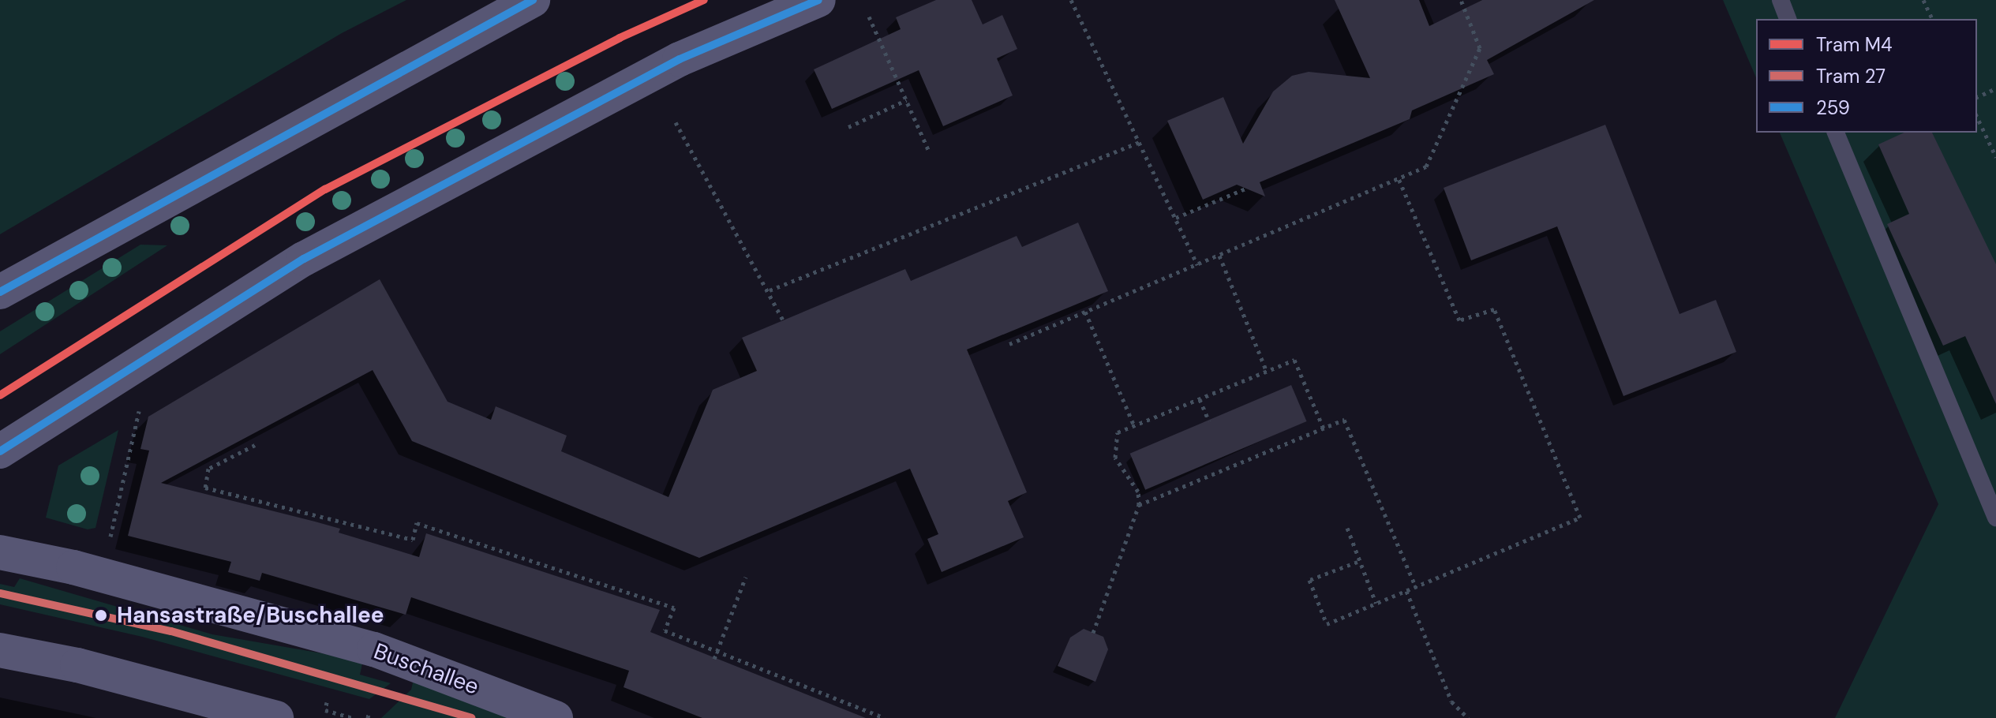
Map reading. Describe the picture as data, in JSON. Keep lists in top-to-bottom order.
{
  "streets": {
    "main road": ["Buschallee"]
  },
  "places": ["Hansastraße/Buschallee"],
  "lines": ["tram line M4", "transit line 259", "tram line 27"],
  "legend": ["Tram M4", "Tram 27", "259"]
}
